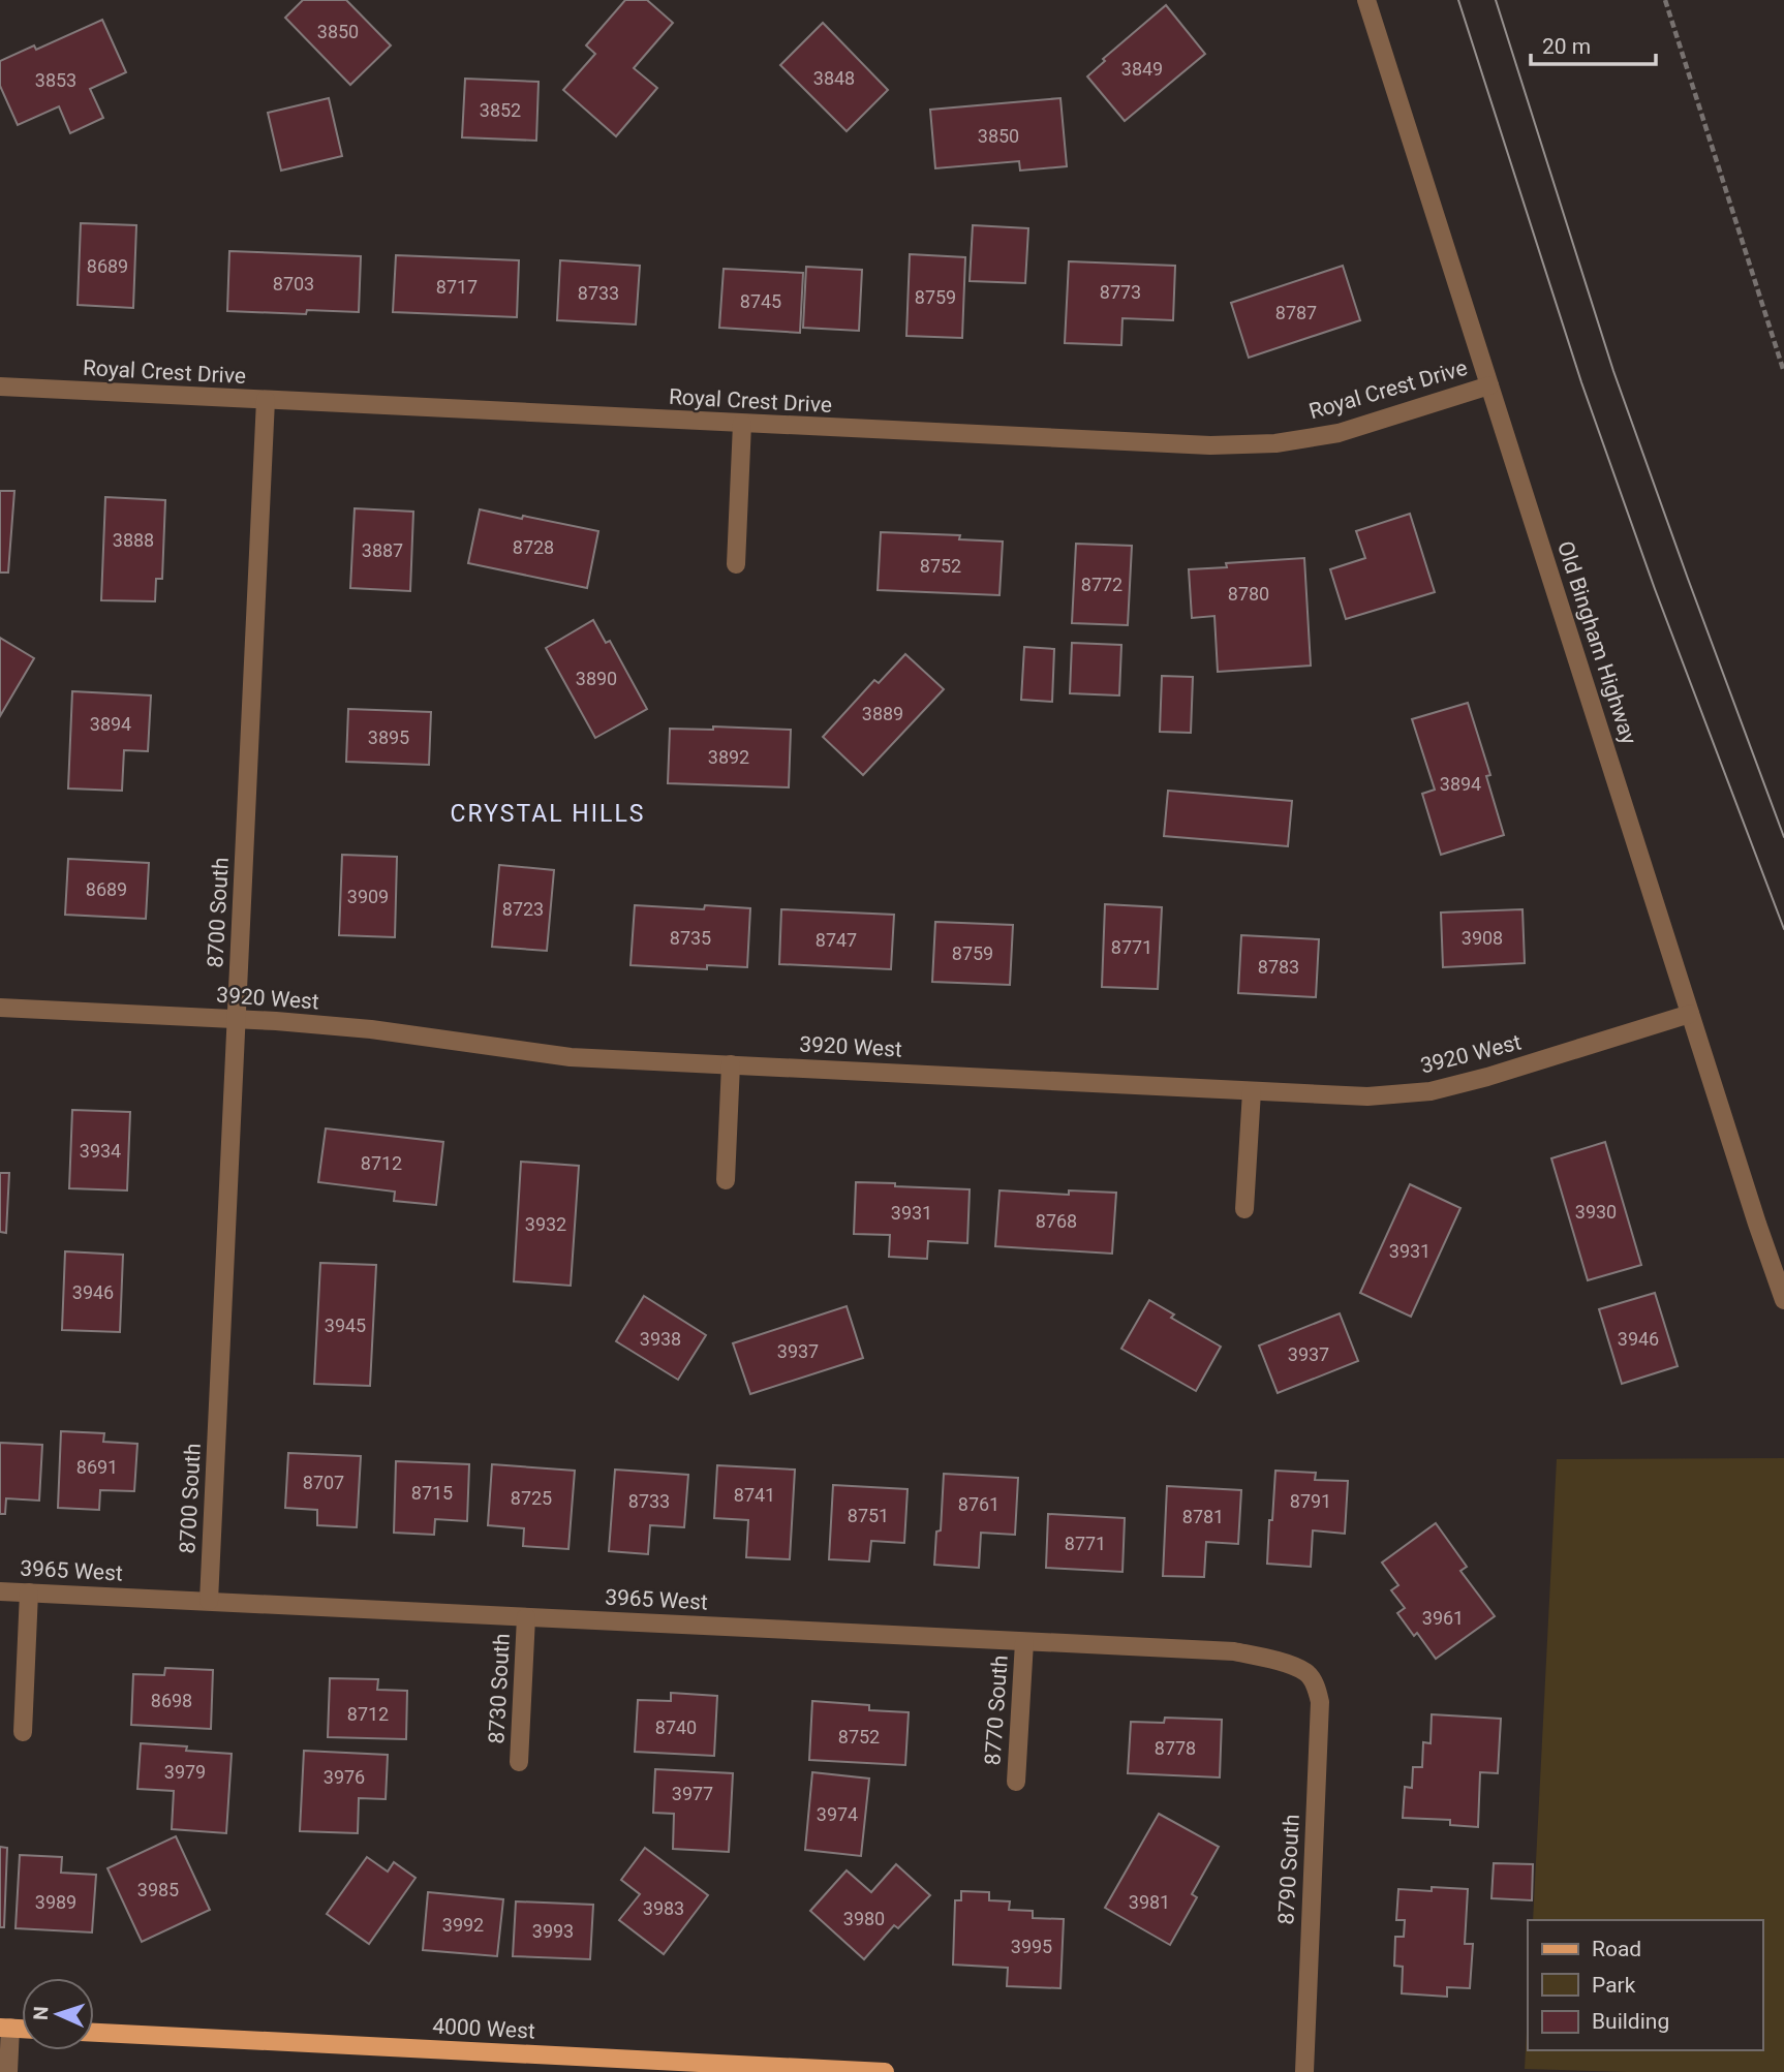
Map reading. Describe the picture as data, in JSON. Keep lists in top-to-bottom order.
{
  "streets": {
    "main road": ["4000 West"],
    "street": [
      "Royal Crest Drive",
      "Old Bingham Highway",
      "8700 South",
      "3920 West",
      "3965 West",
      "8730 South",
      "8770 South",
      "8790 South"
    ]
  },
  "crossings": [
    ["Royal Crest Drive", "Old Bingham Highway"],
    ["Royal Crest Drive", "8700 South"],
    ["Old Bingham Highway", "3920 West"],
    ["8700 South", "3920 West"],
    ["8700 South", "3965 West"],
    ["3965 West", "8730 South"],
    ["3965 West", "8770 South"],
    ["3965 West", "8790 South"]
  ],
  "districts": ["CRYSTAL HILLS"],
  "house_numbers": [
    "3850",
    "3849",
    "3848",
    "3853",
    "3852",
    "3850",
    "8689",
    "8703",
    "8717",
    "8773",
    "8733",
    "8759",
    "8745",
    "8787",
    "3888",
    "8728",
    "3887",
    "8752",
    "8772",
    "8780",
    "3890",
    "3889",
    "3894",
    "3895",
    "3892",
    "3894",
    "8689",
    "3909",
    "8723",
    "8735",
    "3908",
    "8747",
    "8771",
    "8759",
    "8783",
    "3934",
    "8712",
    "3930",
    "3931",
    "8768",
    "3932",
    "3931",
    "3946",
    "3945",
    "3938",
    "3946",
    "3937",
    "3937",
    "8691",
    "8707",
    "8715",
    "8741",
    "8725",
    "8733",
    "8791",
    "8761",
    "8751",
    "8781",
    "8771",
    "3961",
    "8698",
    "8712",
    "8740",
    "8752",
    "8778",
    "3979",
    "3976",
    "3977",
    "3974",
    "3985",
    "3989",
    "3981",
    "3983",
    "3980",
    "3992",
    "3993",
    "3995"
  ],
  "legend": ["Road", "Park", "Building"],
  "scale_bar": "20 m",
  "north": "left"
}
